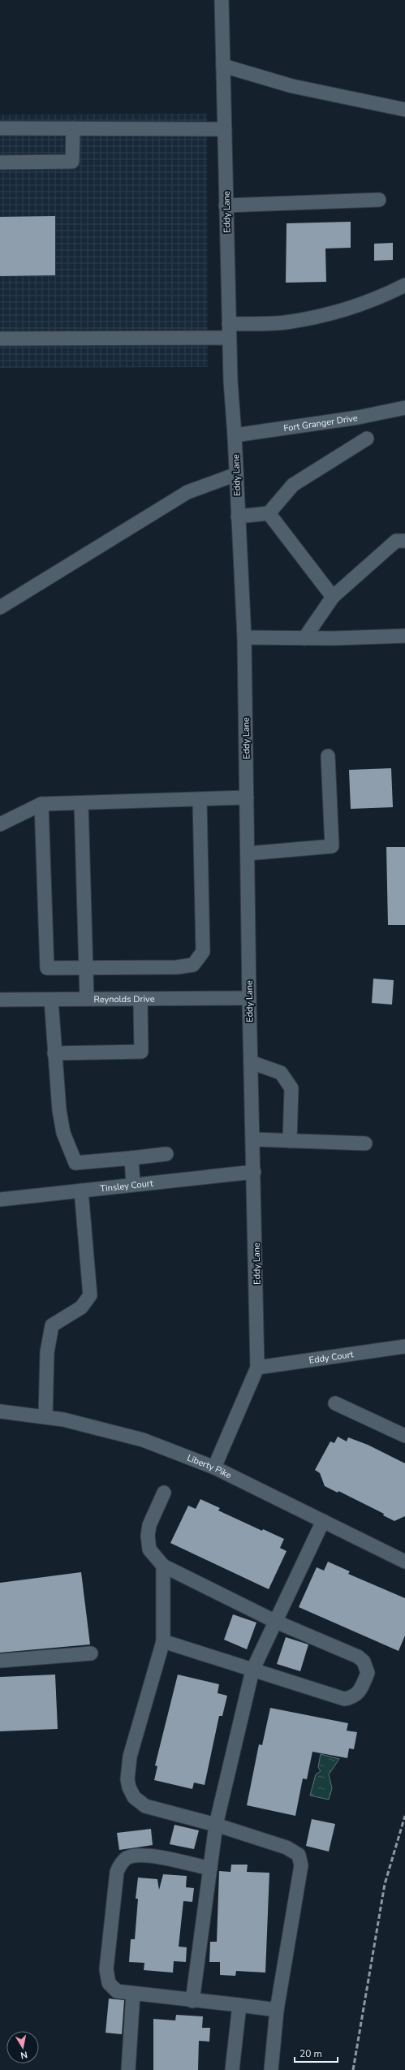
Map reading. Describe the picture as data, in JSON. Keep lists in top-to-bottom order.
{
  "streets": {
    "street": [
      "Eddy Lane",
      "Fort Granger Drive",
      "Reynolds Drive",
      "Tinsley Court",
      "Eddy Court",
      "Liberty Pike"
    ]
  },
  "crossings": [
    ["Eddy Lane", "Fort Granger Drive"],
    ["Eddy Lane", "Reynolds Drive"],
    ["Eddy Lane", "Tinsley Court"],
    ["Eddy Lane", "Eddy Court"],
    ["Eddy Lane", "Liberty Pike"]
  ],
  "scale_bar": "20 m",
  "north": "bottom"
}
